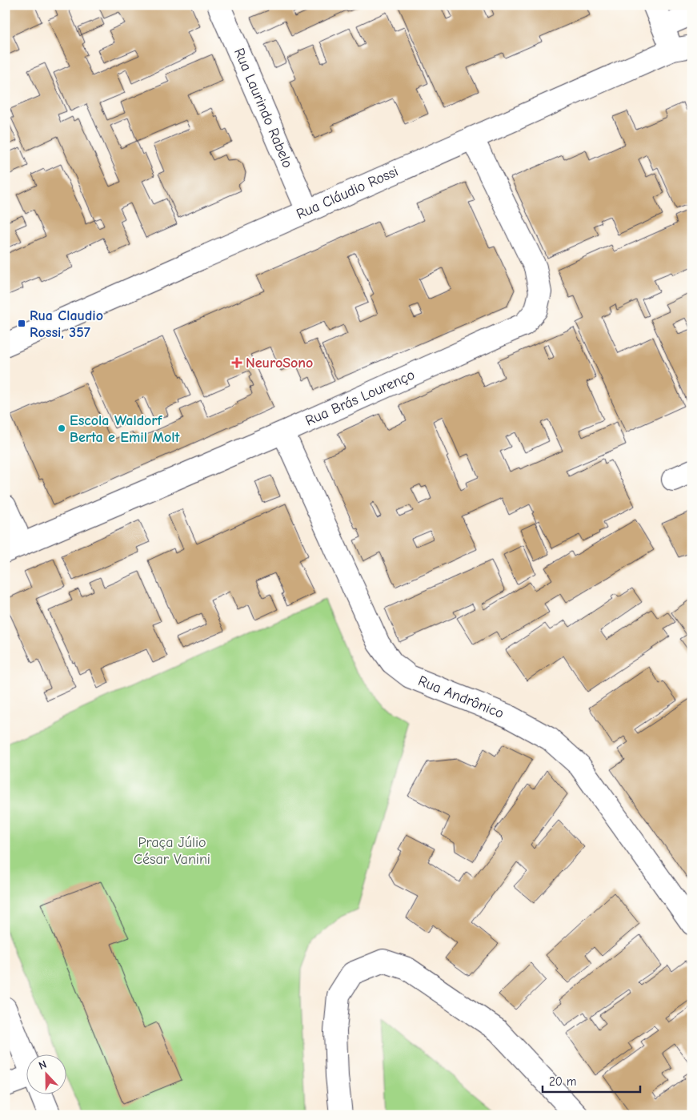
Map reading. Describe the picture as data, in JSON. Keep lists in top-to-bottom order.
{
  "streets": {
    "street": [
      "Rua Laurindo Rabelo",
      "Rua Cláudio Rossi",
      "Rua Brás Lourenço",
      "Rua Andrônico"
    ]
  },
  "crossings": [
    ["Rua Laurindo Rabelo", "Rua Cláudio Rossi"],
    ["Rua Cláudio Rossi", "Rua Brás Lourenço"],
    ["Rua Brás Lourenço", "Rua Andrônico"]
  ],
  "parks": ["Praça Júlio César Vanini"],
  "places": {
    "transit": ["Rua Claudio Rossi, 357"],
    "health": ["NeuroSono"],
    "other": ["Escola Waldorf Berta e Emil Molt"]
  },
  "scale_bar": "20 m",
  "north": "top"
}
